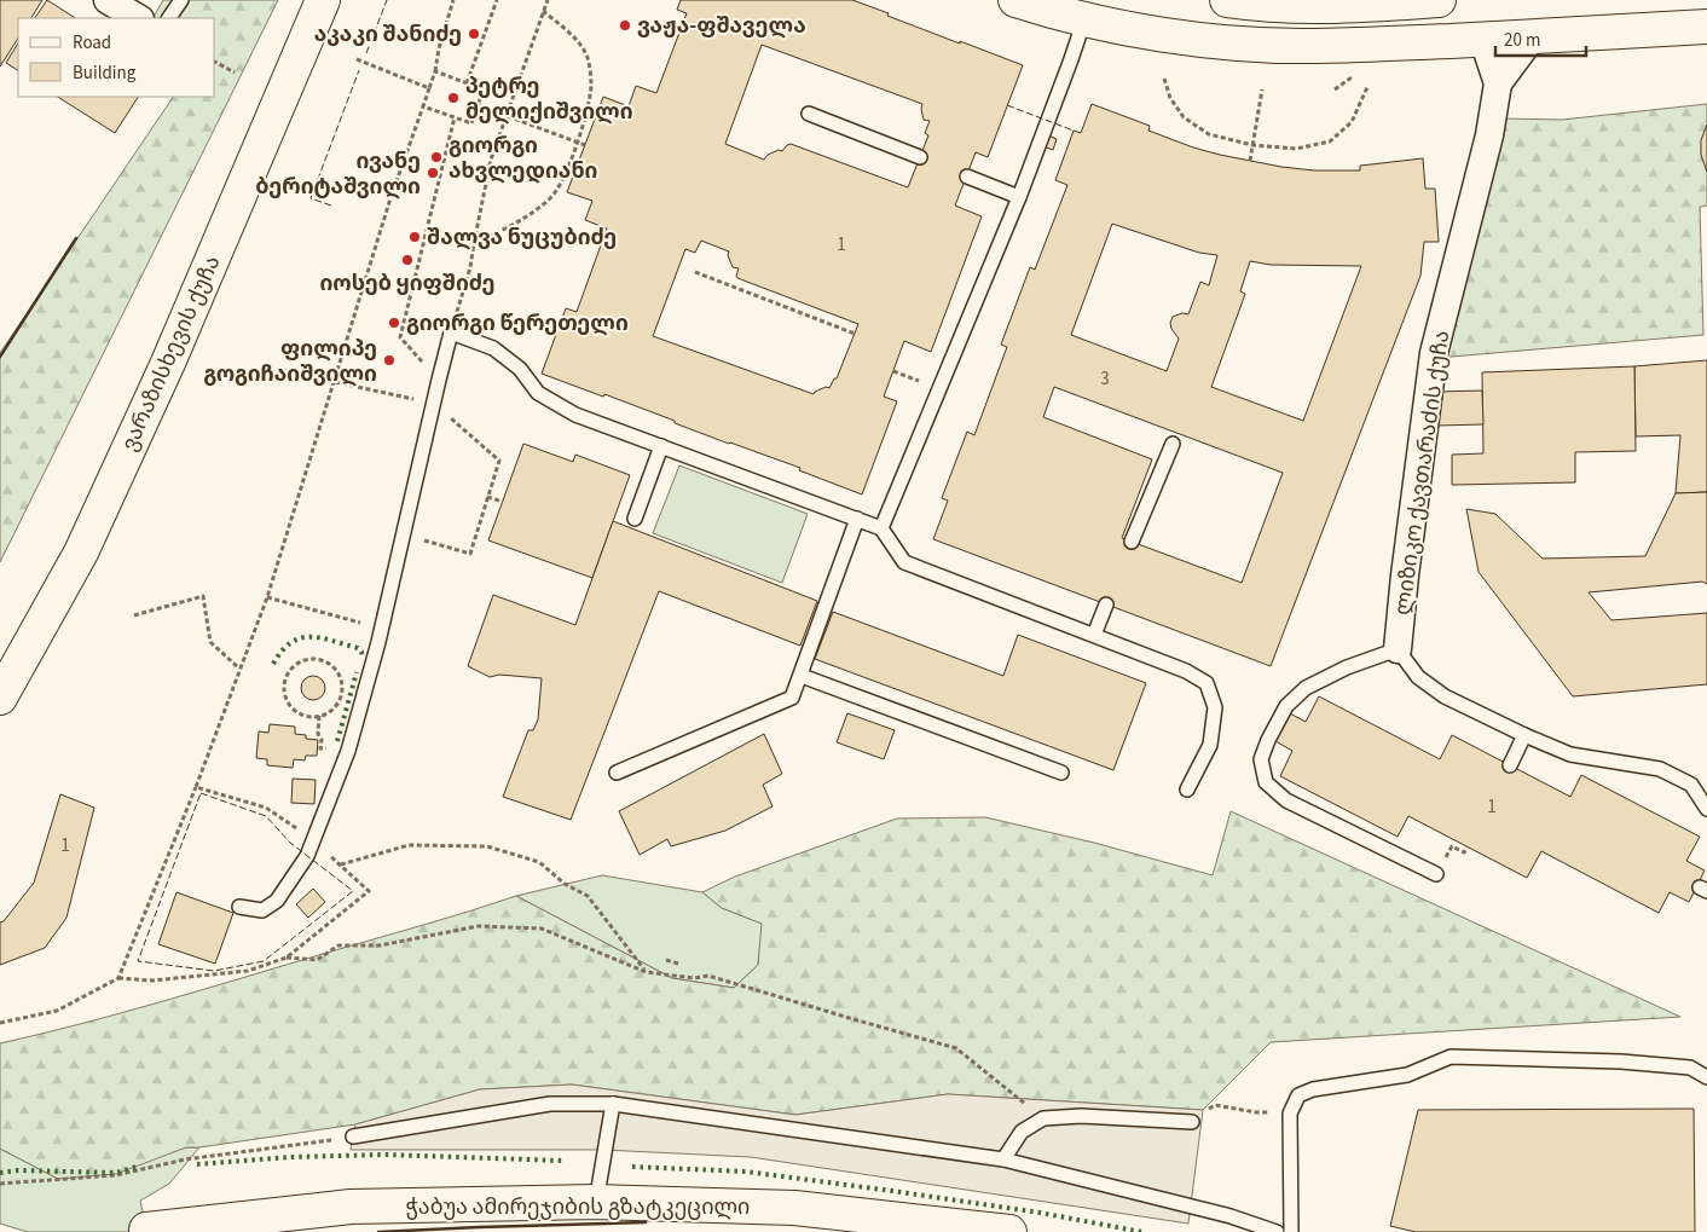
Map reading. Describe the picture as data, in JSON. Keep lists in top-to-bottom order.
{
  "streets": {
    "main road": ["ვარაზისხევის ქუჩა", "ჭაბუა ამირეჯიბის გზატკეცილი"],
    "street": ["ლიზიკო ქავთარაძის ქუჩა"]
  },
  "places": [
    "ვაჟა-ფშაველა",
    "აკაკი შანიძე",
    "პეტრე მელიქიშვილი",
    "გიორგი ახვლედიანი",
    "ივანე ბერიტაშვილი",
    "შალვა ნუცუბიძე",
    "იოსებ ყიფშიძე",
    "გიორგი წერეთელი",
    "ფილიპე გოგიჩაიშვილი"
  ],
  "house_numbers": [
    "1",
    "3",
    "1",
    "1"
  ],
  "legend": ["Road", "Building"],
  "scale_bar": "20 m"
}
